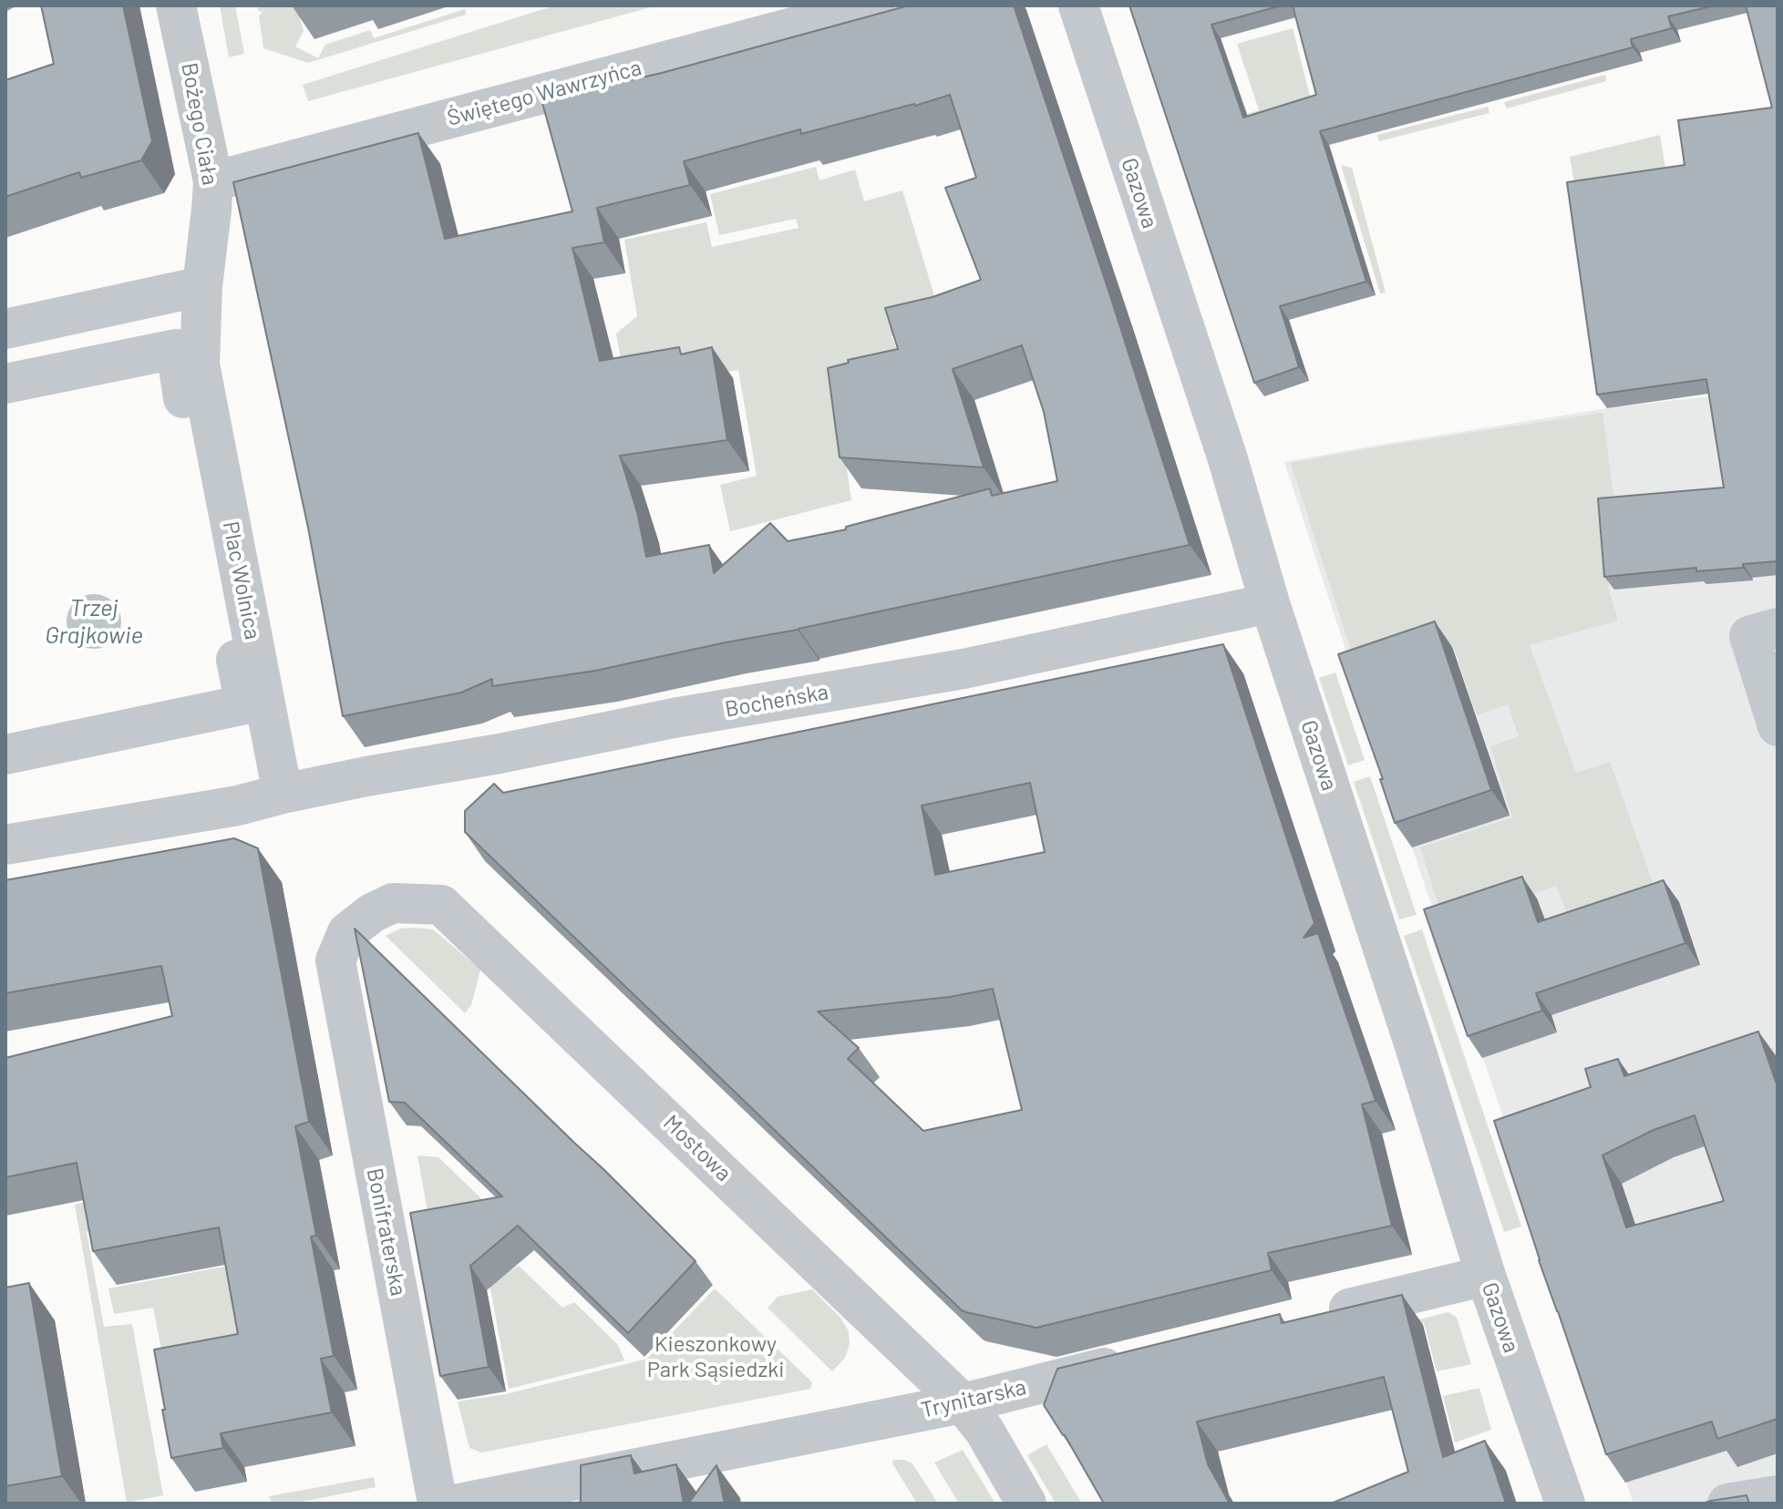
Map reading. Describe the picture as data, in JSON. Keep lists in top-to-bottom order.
{
  "streets": {
    "street": [
      "Świętego Wawrzyńca",
      "Bożego Ciała",
      "Gazowa",
      "Plac Wolnica",
      "Bocheńska",
      "Mostowa",
      "Bonifraterska",
      "Trynitarska"
    ]
  },
  "crossings": [
    ["Świętego Wawrzyńca", "Bożego Ciała"],
    ["Bożego Ciała", "Plac Wolnica"],
    ["Gazowa", "Bocheńska"],
    ["Plac Wolnica", "Bocheńska"],
    ["Mostowa", "Bonifraterska"],
    ["Mostowa", "Trynitarska"]
  ],
  "water": ["Trzej Grajkowie"],
  "parks": ["Kieszonkowy Park Sąsiedzki"]
}
